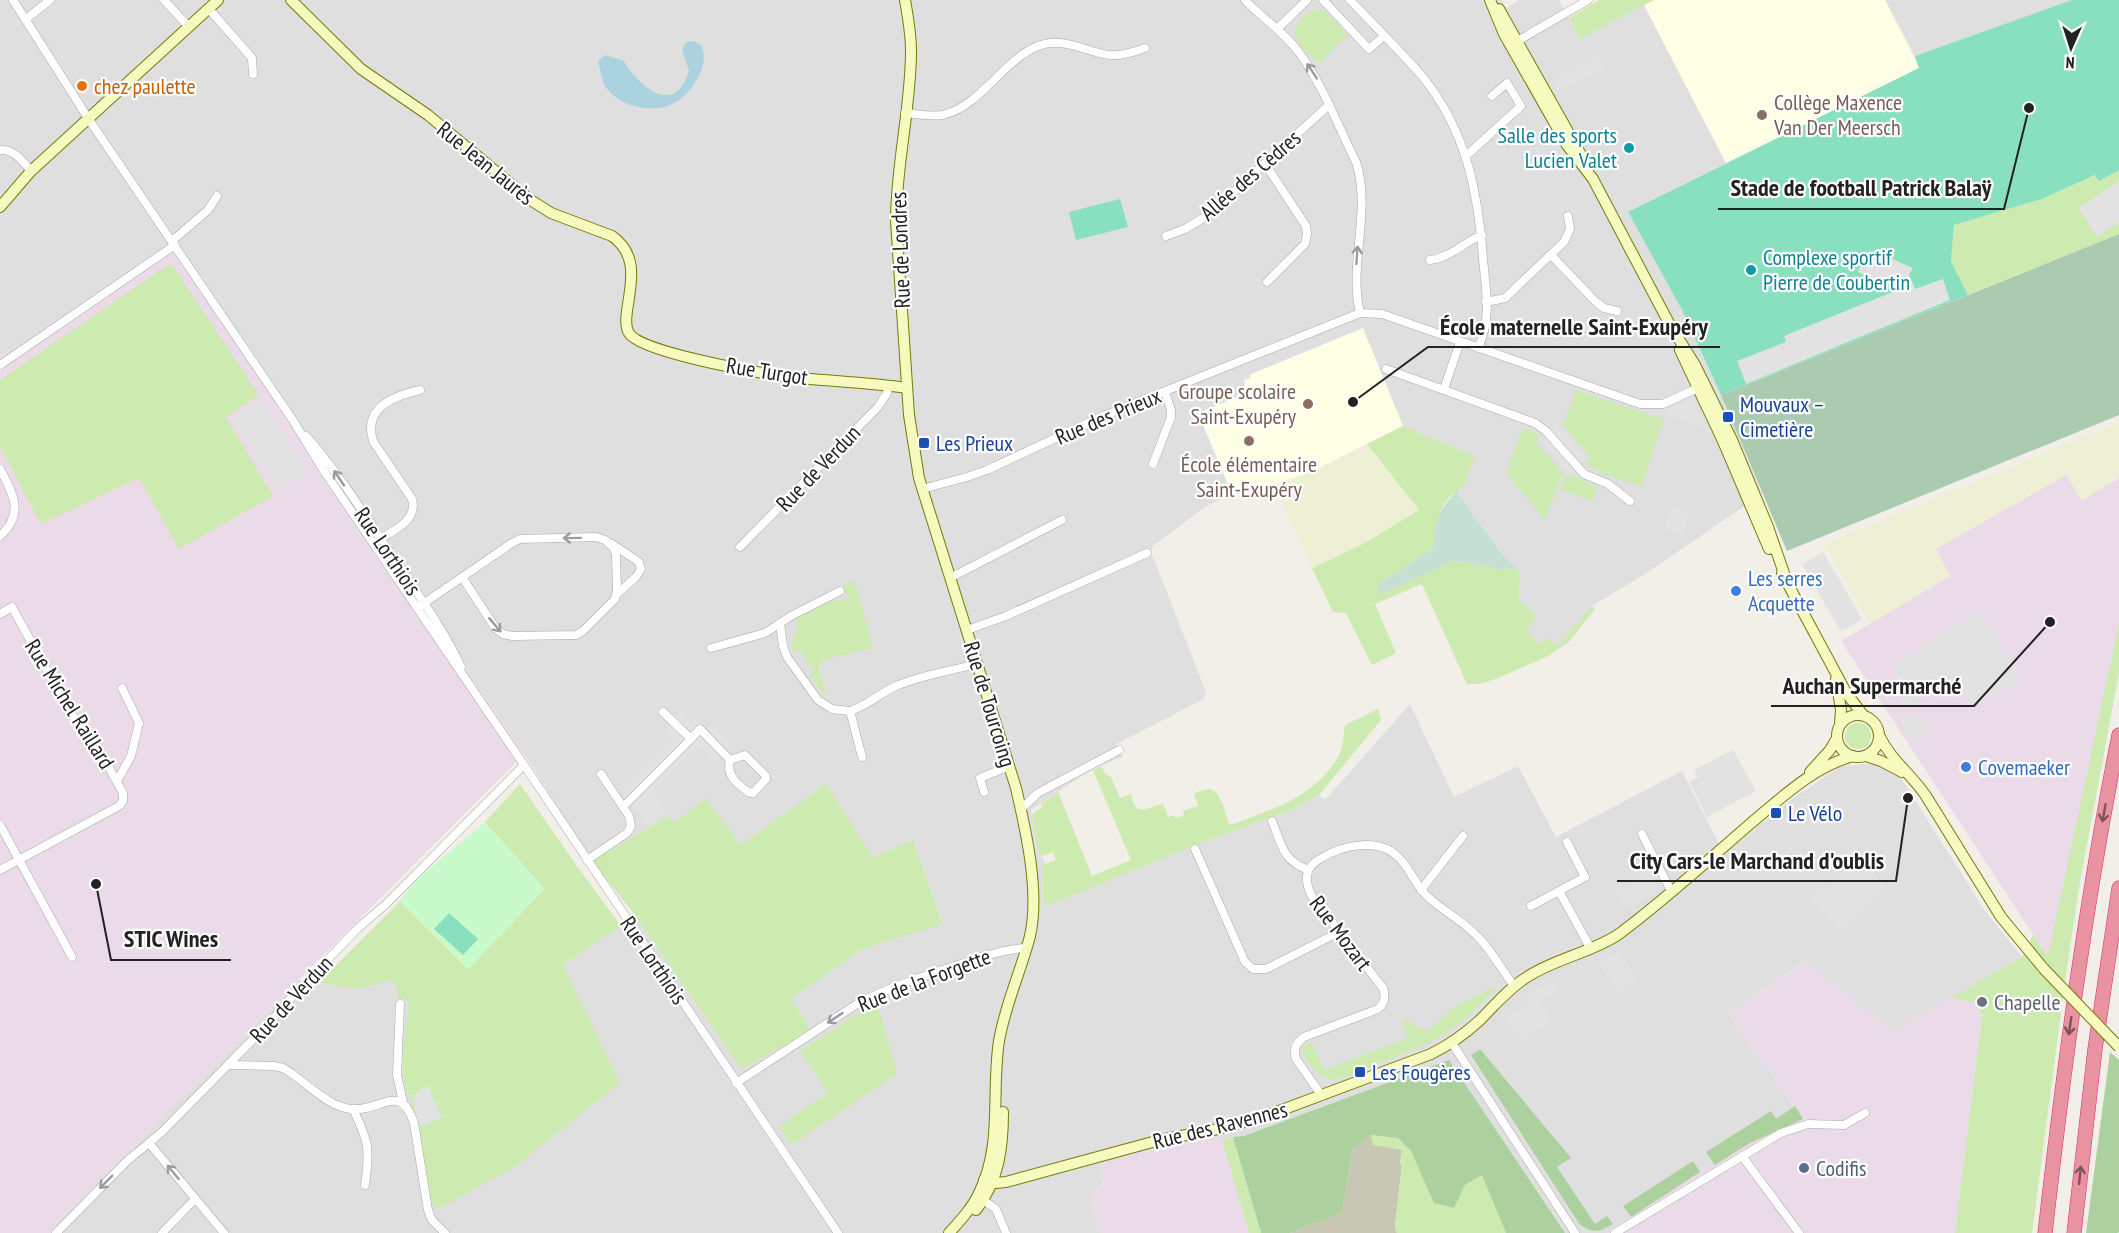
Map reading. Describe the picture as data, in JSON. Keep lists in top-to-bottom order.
{
  "streets": {
    "main road": [
      "Rue Jean Jaurès",
      "Rue de Londres",
      "Rue Turgot",
      "Rue de Tourcoing",
      "Rue des Ravennes"
    ],
    "street": [
      "Allée des Cèdres",
      "Rue des Prieux",
      "Rue de Verdun",
      "Rue Lorthiois",
      "Rue Michel Raillard",
      "Rue Mozart",
      "Rue de la Forgette"
    ]
  },
  "crossings": [
    ["Rue Jean Jaurès", "Rue Turgot"],
    ["Rue de Londres", "Rue Turgot"],
    ["Rue de Londres", "Rue de Tourcoing"],
    ["Rue Turgot", "Rue de Verdun"],
    ["Rue Turgot", "Rue de Tourcoing"],
    ["Rue des Prieux", "Rue de Tourcoing"],
    ["Rue de Verdun", "Rue Lorthiois"],
    ["Rue Lorthiois", "Rue de la Forgette"],
    ["Rue de Tourcoing", "Rue de la Forgette"],
    ["Rue de Tourcoing", "Rue des Ravennes"],
    ["Rue Mozart", "Rue des Ravennes"]
  ],
  "one_way": ["Rue de la Forgette"],
  "places": {
    "other": [
      "chez paulette",
      "Stade de football Patrick Balaÿ",
      "Collège Maxence Van Der Meersch",
      "Salle des sports Lucien Valet",
      "Complexe sportif Pierre de Coubertin",
      "École maternelle Saint-Exupéry",
      "Groupe scolaire Saint-Exupéry",
      "École élémentaire Saint-Exupéry",
      "Les serres Acquette",
      "Auchan Supermarché",
      "Covemaeker",
      "City Cars-le Marchand d'oublis",
      "STIC Wines",
      "Chapelle",
      "Codifis"
    ],
    "transit": [
      "Mouvaux – Cimetière",
      "Les Prieux",
      "Le Vélo",
      "Les Fougères"
    ]
  },
  "north": "bottom"
}
